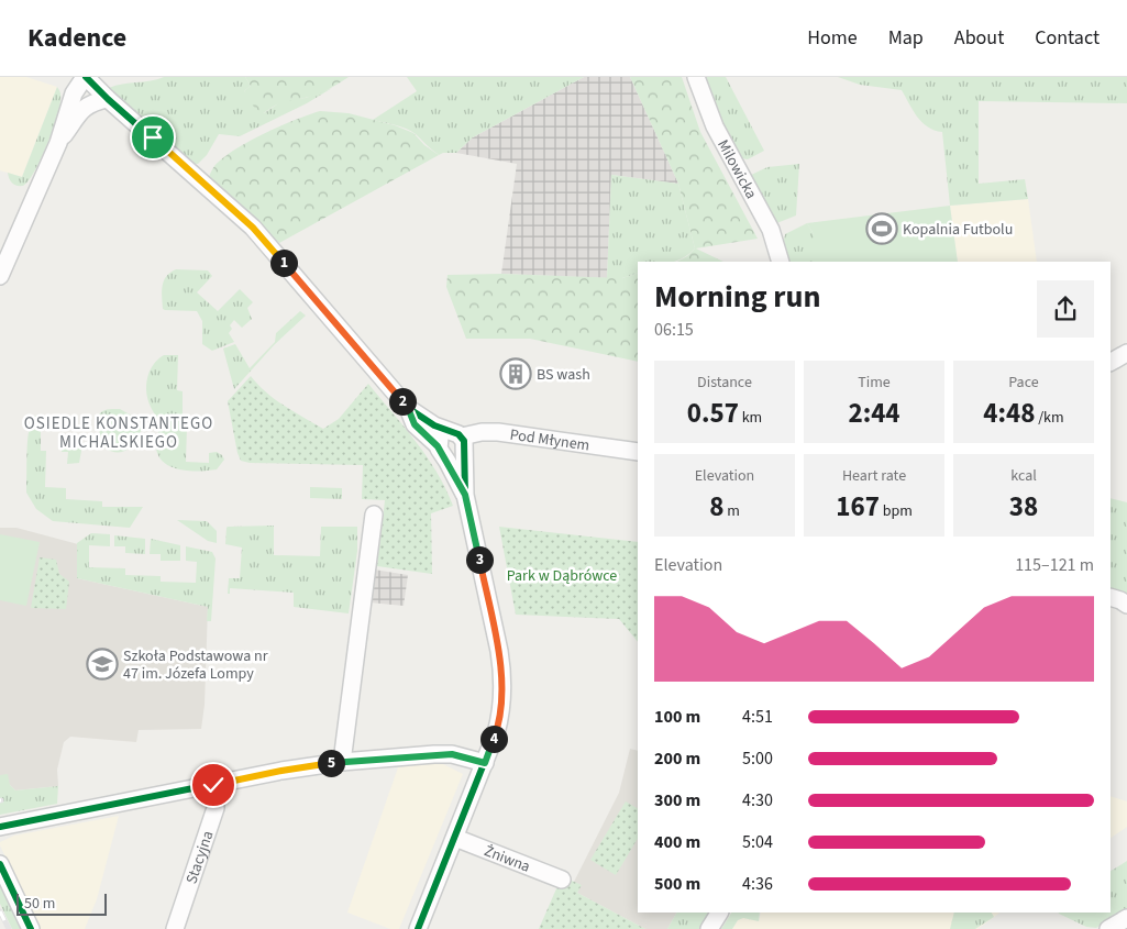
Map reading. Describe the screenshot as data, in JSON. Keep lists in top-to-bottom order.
{
  "streets": {
    "street": [
      "Milowicka",
      "Pod Młynem",
      "Stacyjna",
      "Żniwna"
    ]
  },
  "districts": ["OSIEDLE KONSTANTEGO MICHALSKIEGO"],
  "parks": ["Park w Dąbrówce"],
  "places": {
    "sports": ["Kopalnia Futbolu"],
    "building": ["BS wash"],
    "school or university": ["Szkoła Podstawowa nr 47 im. Józefa Lompy"]
  },
  "scale_bar": "50 m",
  "page": {
    "header": "Kadence",
    "nav": [
      "Home",
      "Map",
      "About",
      "Contact"
    ],
    "pins": [
      "1",
      "2",
      "3",
      "4",
      "5"
    ],
    "heading": ["Morning run", "06:15"],
    "stats": [
      ["Distance", "0.57 km"],
      ["Time", "2:44"],
      ["Pace", "4:48 /km"],
      ["Elevation", "8 m"],
      ["Heart rate", "167 bpm"],
      ["kcal", "38"]
    ],
    "chart": ["Elevation", "115–121 m"],
    "list": [
      {
        "name": "100 m",
        "note": "4:51"
      },
      {
        "name": "200 m",
        "note": "5:00"
      },
      {
        "name": "300 m",
        "note": "4:30"
      },
      {
        "name": "400 m",
        "note": "5:04"
      },
      {
        "name": "500 m",
        "note": "4:36"
      }
    ],
    "scale": "50 m"
  }
}
